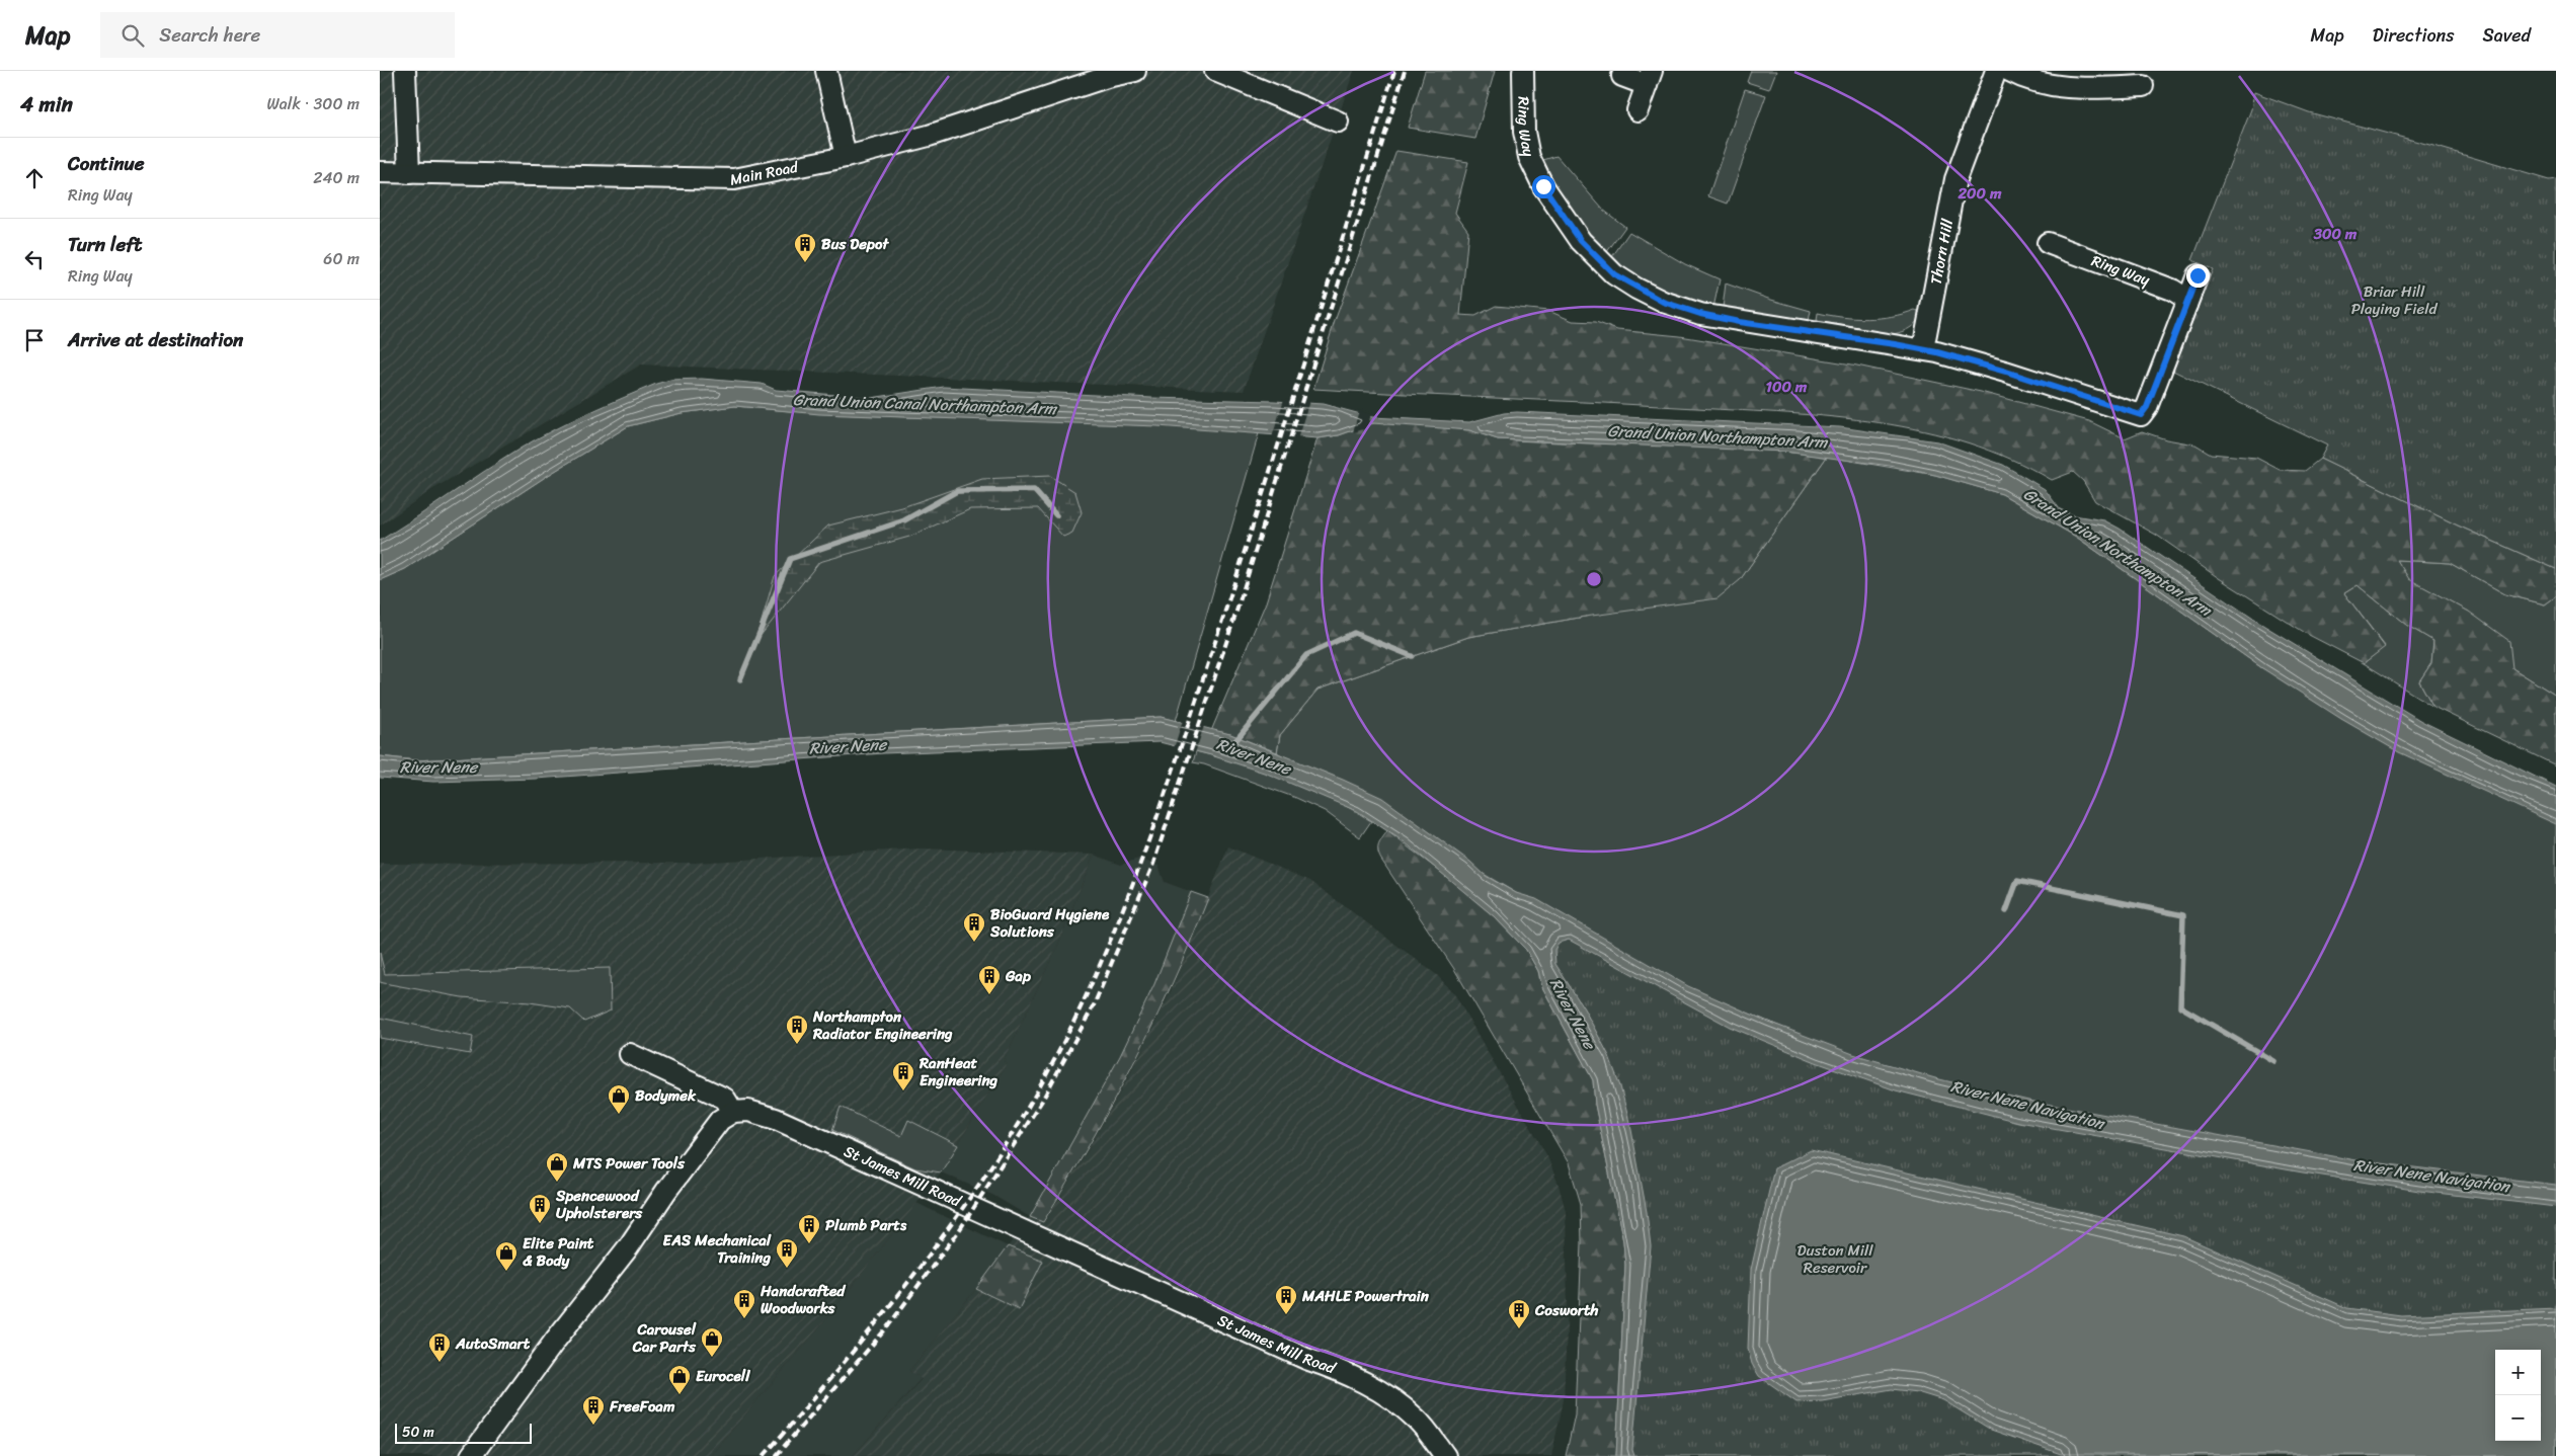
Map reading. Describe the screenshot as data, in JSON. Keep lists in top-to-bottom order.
{
  "streets": {
    "street": [
      "Ring Way",
      "Main Road",
      "Thorn Hill",
      "St James Mill Road"
    ]
  },
  "crossings": [
    ["Ring Way", "Thorn Hill"]
  ],
  "water": [
    "Grand Union Canal Northampton Arm",
    "Grand Union Northampton Arm",
    "River Nene",
    "River Nene Navigation"
  ],
  "parks": ["Briar Hill Playing Field", "Duston Mill Reservoir"],
  "places": {
    "building": [
      "Bus Depot",
      "BioGuard Hygiene Solutions",
      "Gap",
      "Northampton Radiator Engineering",
      "RanHeat Engineering",
      "Spencewood Upholsterers",
      "Plumb Parts",
      "EAS Mechanical Training",
      "MAHLE Powertrain",
      "Handcrafted Woodworks",
      "Cosworth",
      "AutoSmart",
      "FreeFoam"
    ],
    "shop": [
      "Bodymek",
      "MTS Power Tools",
      "Elite Paint & Body",
      "Carousel Car Parts",
      "Eurocell"
    ]
  },
  "scale_bar": "50 m",
  "page": {
    "header": "Map",
    "search": "Search here",
    "nav": ["Map", "Directions", "Saved"],
    "heading": ["4 min", "Walk · 300 m"],
    "list": [
      ["Continue", "Ring Way", "240 m"],
      ["Turn left", "Ring Way", "60 m"],
      "Arrive at destination"
    ],
    "map_buttons": ["+", "−"],
    "scale": "50 m"
  },
  "rings": ["200 m", "300 m", "100 m"]
}
